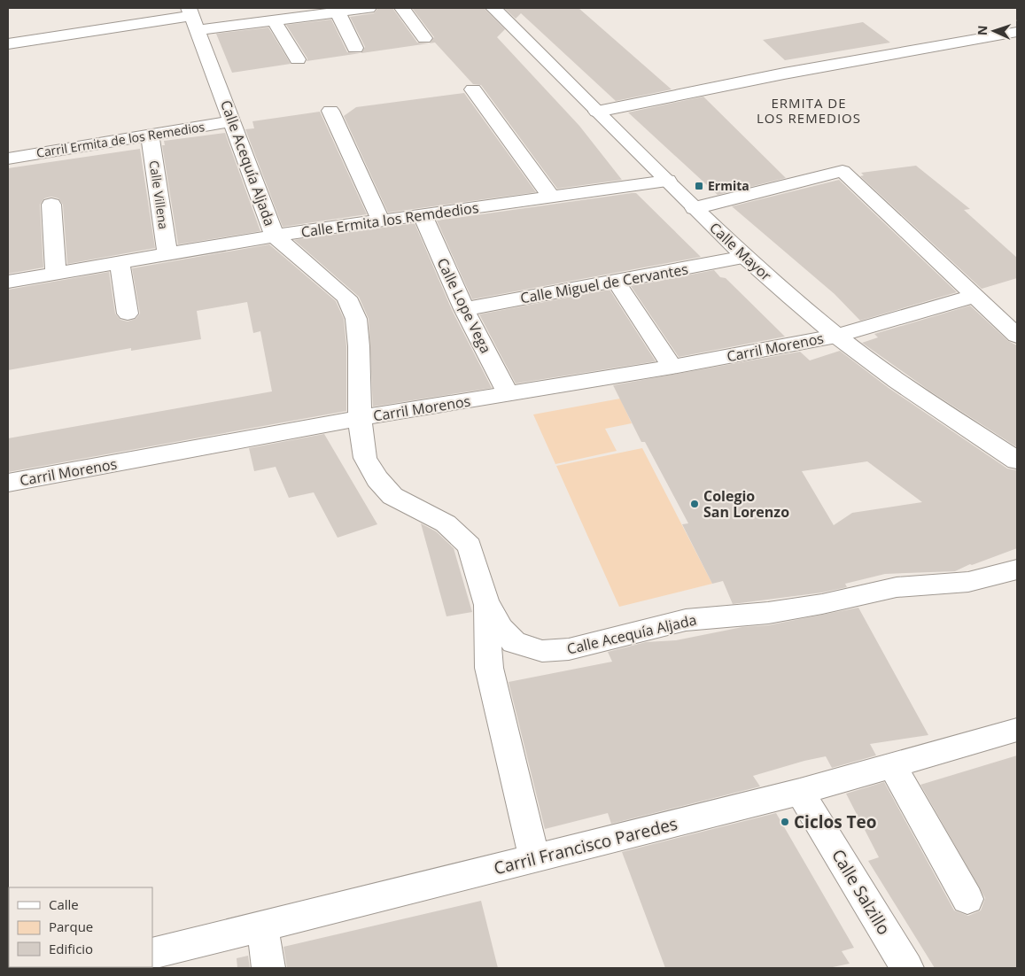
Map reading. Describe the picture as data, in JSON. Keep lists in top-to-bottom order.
{
  "streets": {
    "street": [
      "Carril Ermita de los Remedios",
      "Calle Acequía Aljada",
      "Calle Villena",
      "Calle Ermita los Remdedios",
      "Calle Mayor",
      "Calle Miguel de Cervantes",
      "Calle Lope Vega",
      "Carril Morenos",
      "Carril Francisco Paredes",
      "Calle Salzillo"
    ]
  },
  "crossings": [
    ["Carril Ermita de los Remedios", "Calle Acequía Aljada"],
    ["Carril Ermita de los Remedios", "Calle Villena"],
    ["Calle Acequía Aljada", "Calle Ermita los Remdedios"],
    ["Calle Acequía Aljada", "Carril Morenos"],
    ["Calle Villena", "Calle Ermita los Remdedios"],
    ["Calle Ermita los Remdedios", "Calle Mayor"],
    ["Calle Ermita los Remdedios", "Calle Lope Vega"],
    ["Calle Mayor", "Calle Miguel de Cervantes"],
    ["Calle Mayor", "Carril Morenos"],
    ["Calle Miguel de Cervantes", "Calle Lope Vega"],
    ["Calle Lope Vega", "Carril Morenos"],
    ["Carril Francisco Paredes", "Calle Salzillo"]
  ],
  "districts": ["ERMITA DE LOS REMEDIOS"],
  "places": {
    "transit": ["Ermita"],
    "other": ["Colegio San Lorenzo", "Ciclos Teo"]
  },
  "legend": ["Calle", "Parque", "Edificio"],
  "north": "left"
}
